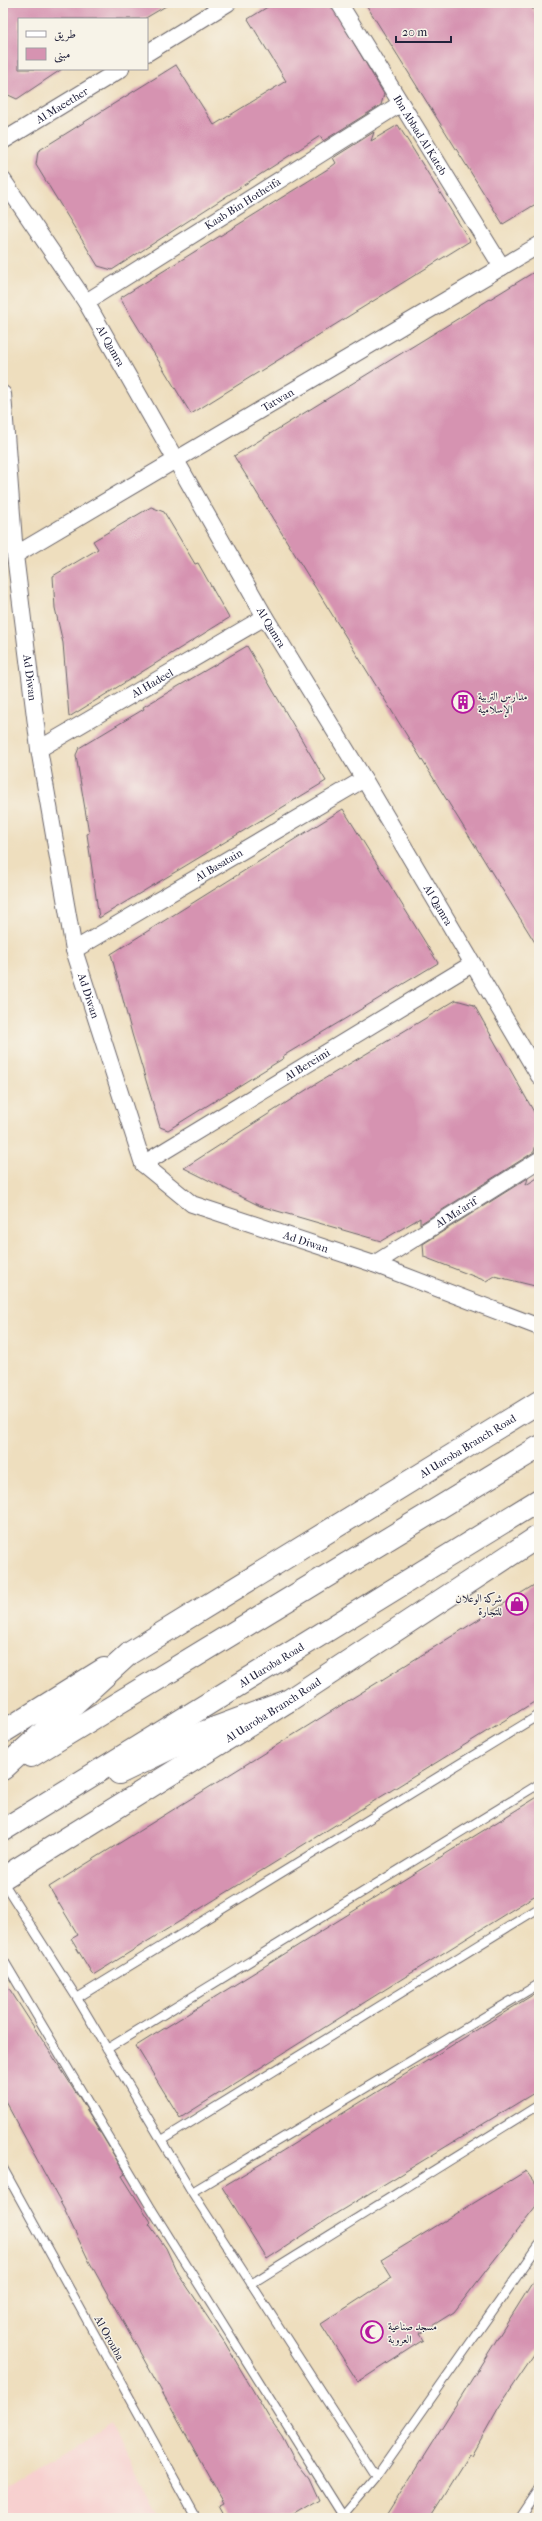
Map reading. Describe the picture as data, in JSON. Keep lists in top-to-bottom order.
{
  "streets": {
    "main road": ["Al Uaroba Branch Road", "Al Uaroba Road"],
    "street": [
      "Al Maeether",
      "Ibn Abbad Al Kateb",
      "Kaab Bin Hotheifa",
      "Al Qamra",
      "Tatwan",
      "Ad Diwan",
      "Al Hadeel",
      "Al Basatain",
      "Al Bereimi",
      "Al Ma'arif"
    ],
    "lane": ["Al Orouba"]
  },
  "crossings": [
    ["Ibn Abbad Al Kateb", "Kaab Bin Hotheifa"],
    ["Ibn Abbad Al Kateb", "Tatwan"],
    ["Kaab Bin Hotheifa", "Al Qamra"],
    ["Al Qamra", "Tatwan"],
    ["Al Qamra", "Al Hadeel"],
    ["Al Qamra", "Al Basatain"],
    ["Al Qamra", "Al Bereimi"],
    ["Tatwan", "Ad Diwan"],
    ["Ad Diwan", "Al Hadeel"],
    ["Ad Diwan", "Al Basatain"],
    ["Ad Diwan", "Al Bereimi"],
    ["Ad Diwan", "Al Ma'arif"]
  ],
  "places": {
    "building": ["مدارس التربية الإسلامية"],
    "shop": ["شركة الوعلان للتجارة"],
    "mosque": ["مسجد صناعية العروبة"]
  },
  "legend": ["طريق", "مبنى"],
  "scale_bar": "20 m"
}
